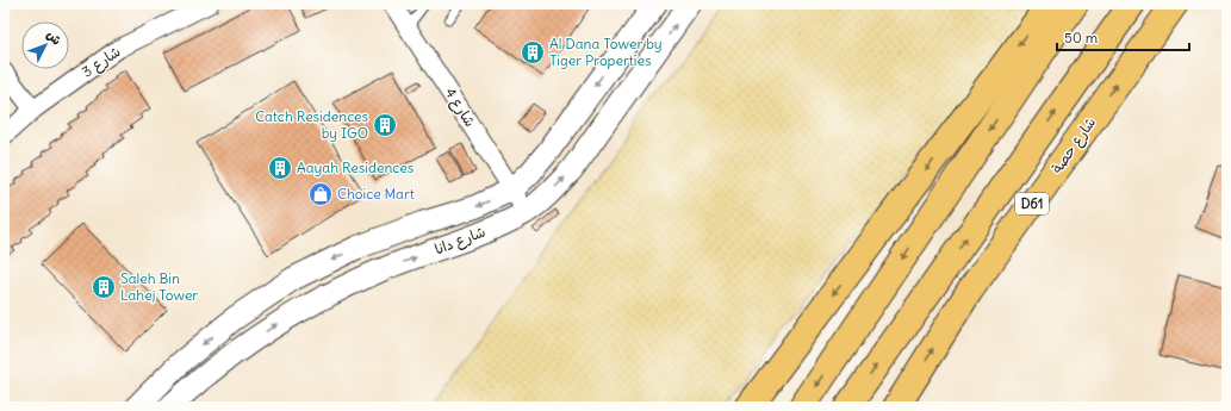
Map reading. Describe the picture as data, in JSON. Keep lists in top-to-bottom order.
{
  "streets": {
    "main road": ["شارع حصة", "D61"],
    "street": ["شارع 3", "شارع 4", "شارع دانا"]
  },
  "crossings": [
    ["شارع 4", "شارع دانا"]
  ],
  "places": {
    "building": [
      "Al Dana Tower by Tiger Properties",
      "Catch Residences by IGO",
      "Aayah Residences",
      "Saleh Bin Lahej Tower"
    ],
    "shop": ["Choice Mart"]
  },
  "scale_bar": "50 m",
  "north": "top right"
}
